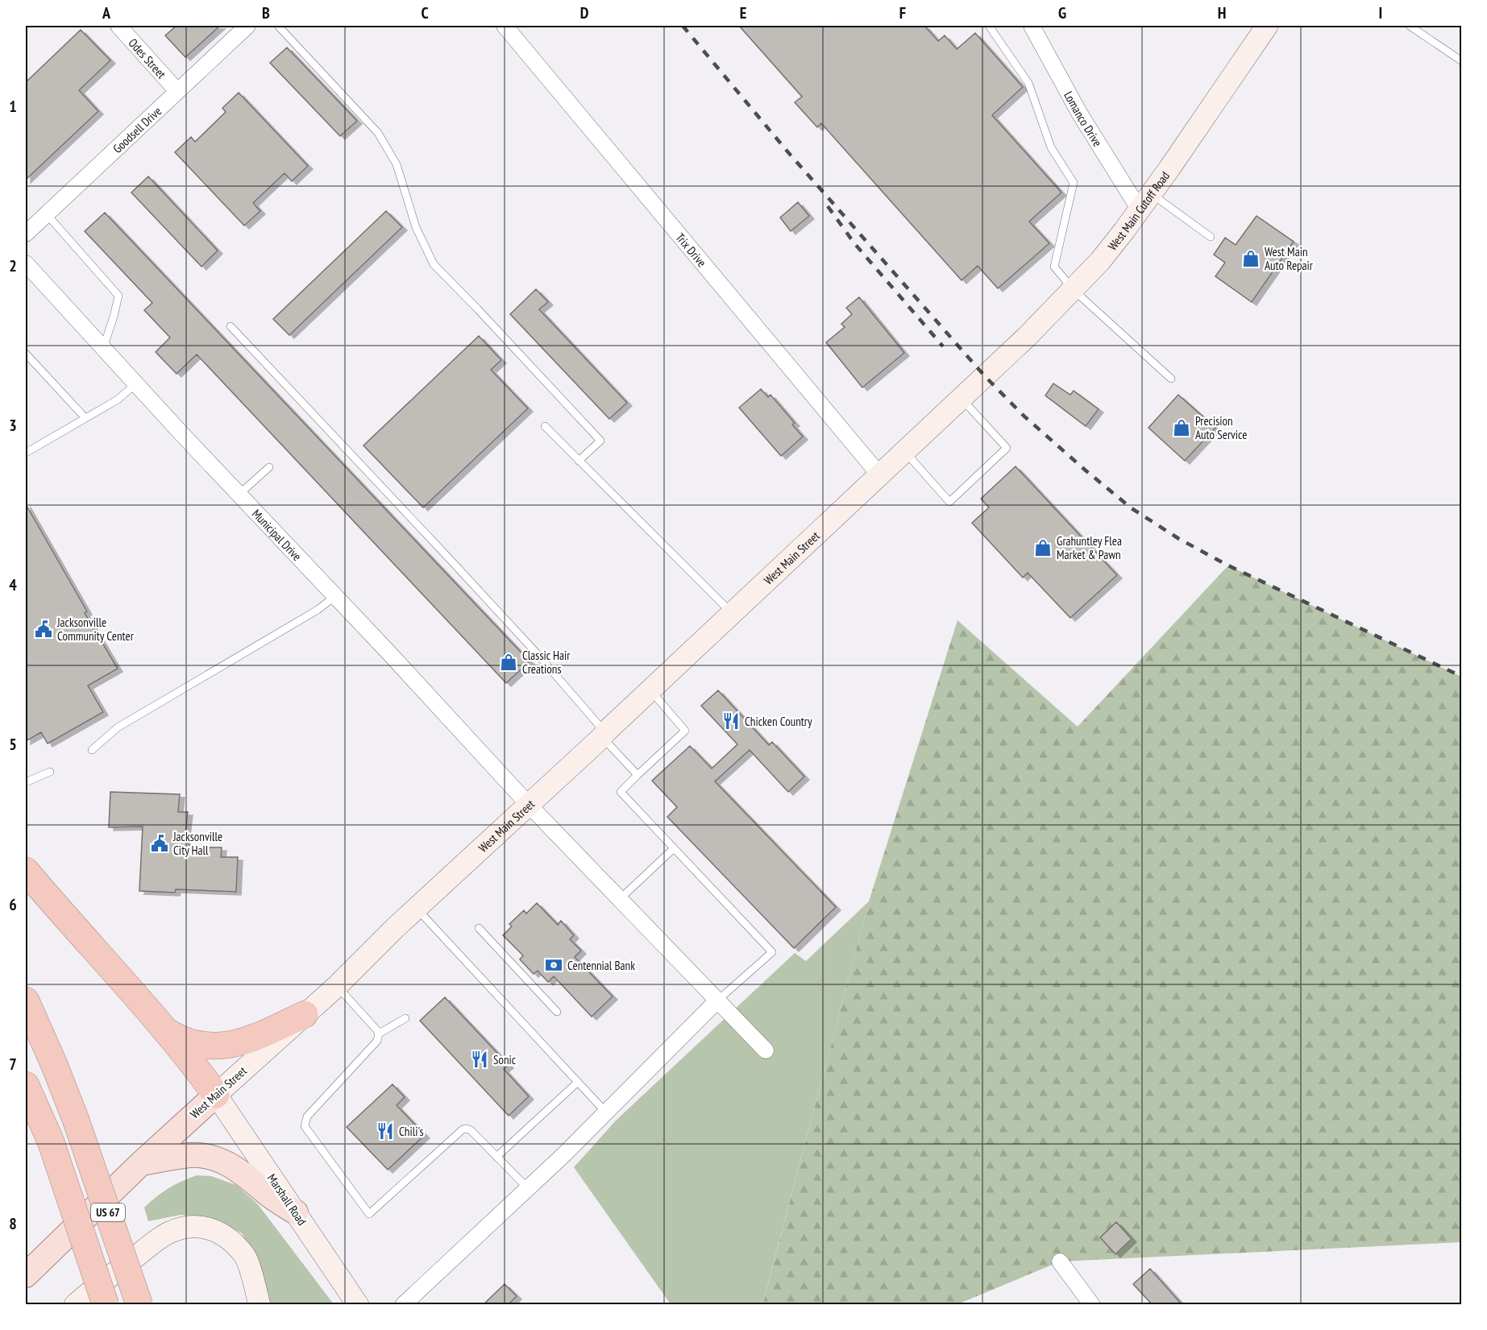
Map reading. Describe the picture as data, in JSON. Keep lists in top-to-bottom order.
{
  "streets": {
    "highway": ["US 67"],
    "main road": ["West Main Cutoff Road", "West Main Street", "Marshall Road"],
    "street": [
      "Odes Street",
      "Lomanco Drive",
      "Goodsell Drive",
      "Trix Drive",
      "Municipal Drive"
    ]
  },
  "crossings": [
    ["Odes Street", "Goodsell Drive"],
    ["Lomanco Drive", "West Main Cutoff Road"],
    ["West Main Cutoff Road", "West Main Street"],
    ["Trix Drive", "West Main Street"],
    ["Municipal Drive", "West Main Street"],
    ["West Main Street", "Marshall Road"]
  ],
  "places": {
    "shop": [
      "West Main Auto Repair",
      "Precision Auto Service",
      "Grahuntley Flea Market & Pawn",
      "Classic Hair Creations"
    ],
    "public building": ["Jacksonville Community Center", "Jacksonville City Hall"],
    "restaurant": ["Chicken Country", "Sonic", "Chili's"],
    "bank": ["Centennial Bank"]
  },
  "grid": {
    "columns": [
      "A",
      "B",
      "C",
      "D",
      "E",
      "F",
      "G",
      "H",
      "I"
    ],
    "rows": [
      "1",
      "2",
      "3",
      "4",
      "5",
      "6",
      "7",
      "8"
    ]
  }
}
